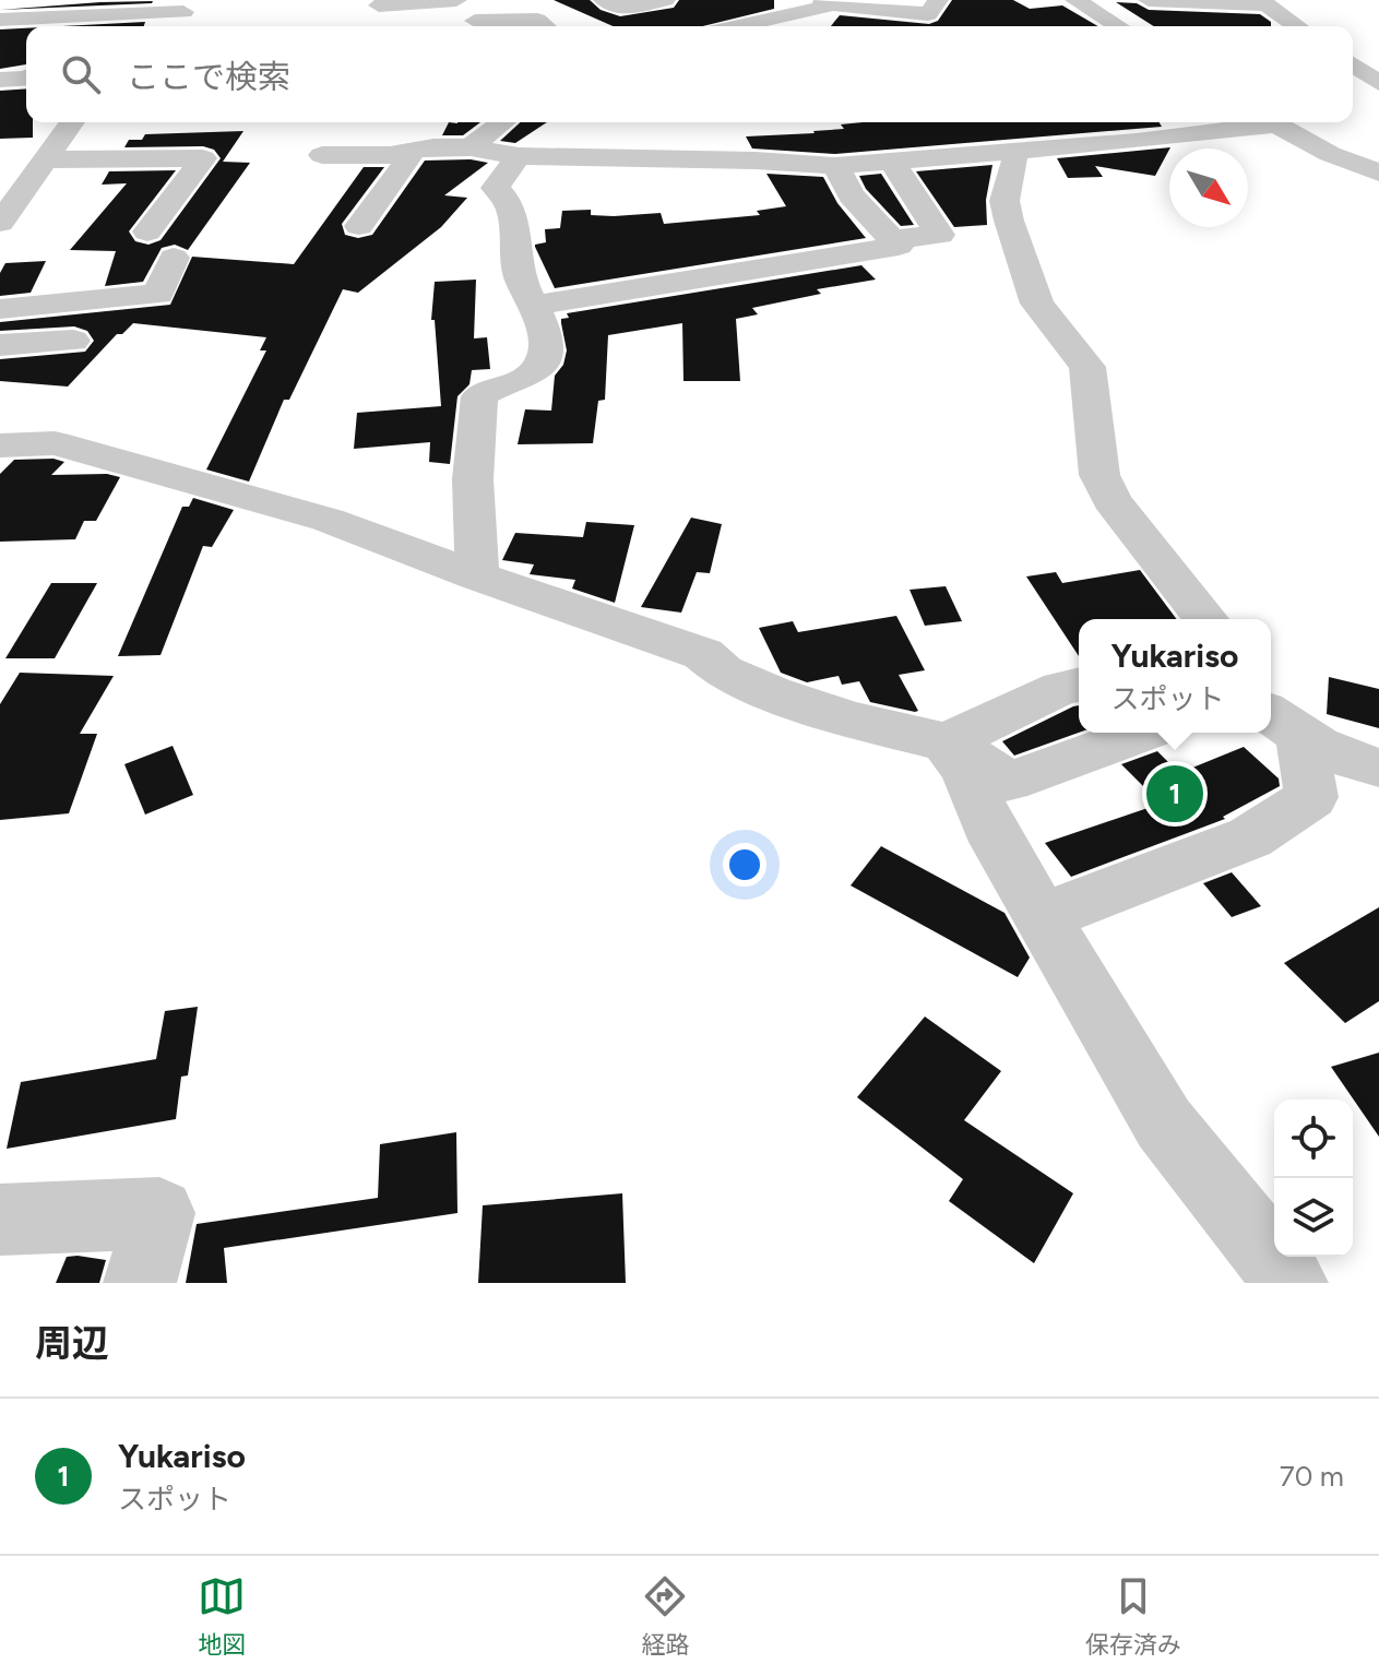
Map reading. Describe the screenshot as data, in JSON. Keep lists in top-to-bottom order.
{
  "north": "bottom right",
  "page": {
    "search": "ここで検索",
    "popup": ["Yukariso", "スポット"],
    "pins": "1",
    "heading": "周辺",
    "list": [
      {
        "mark": "1",
        "name": "Yukariso",
        "note": "スポット",
        "value": "70 m"
      }
    ],
    "nav": ["地図", "経路", "保存済み"]
  }
}
